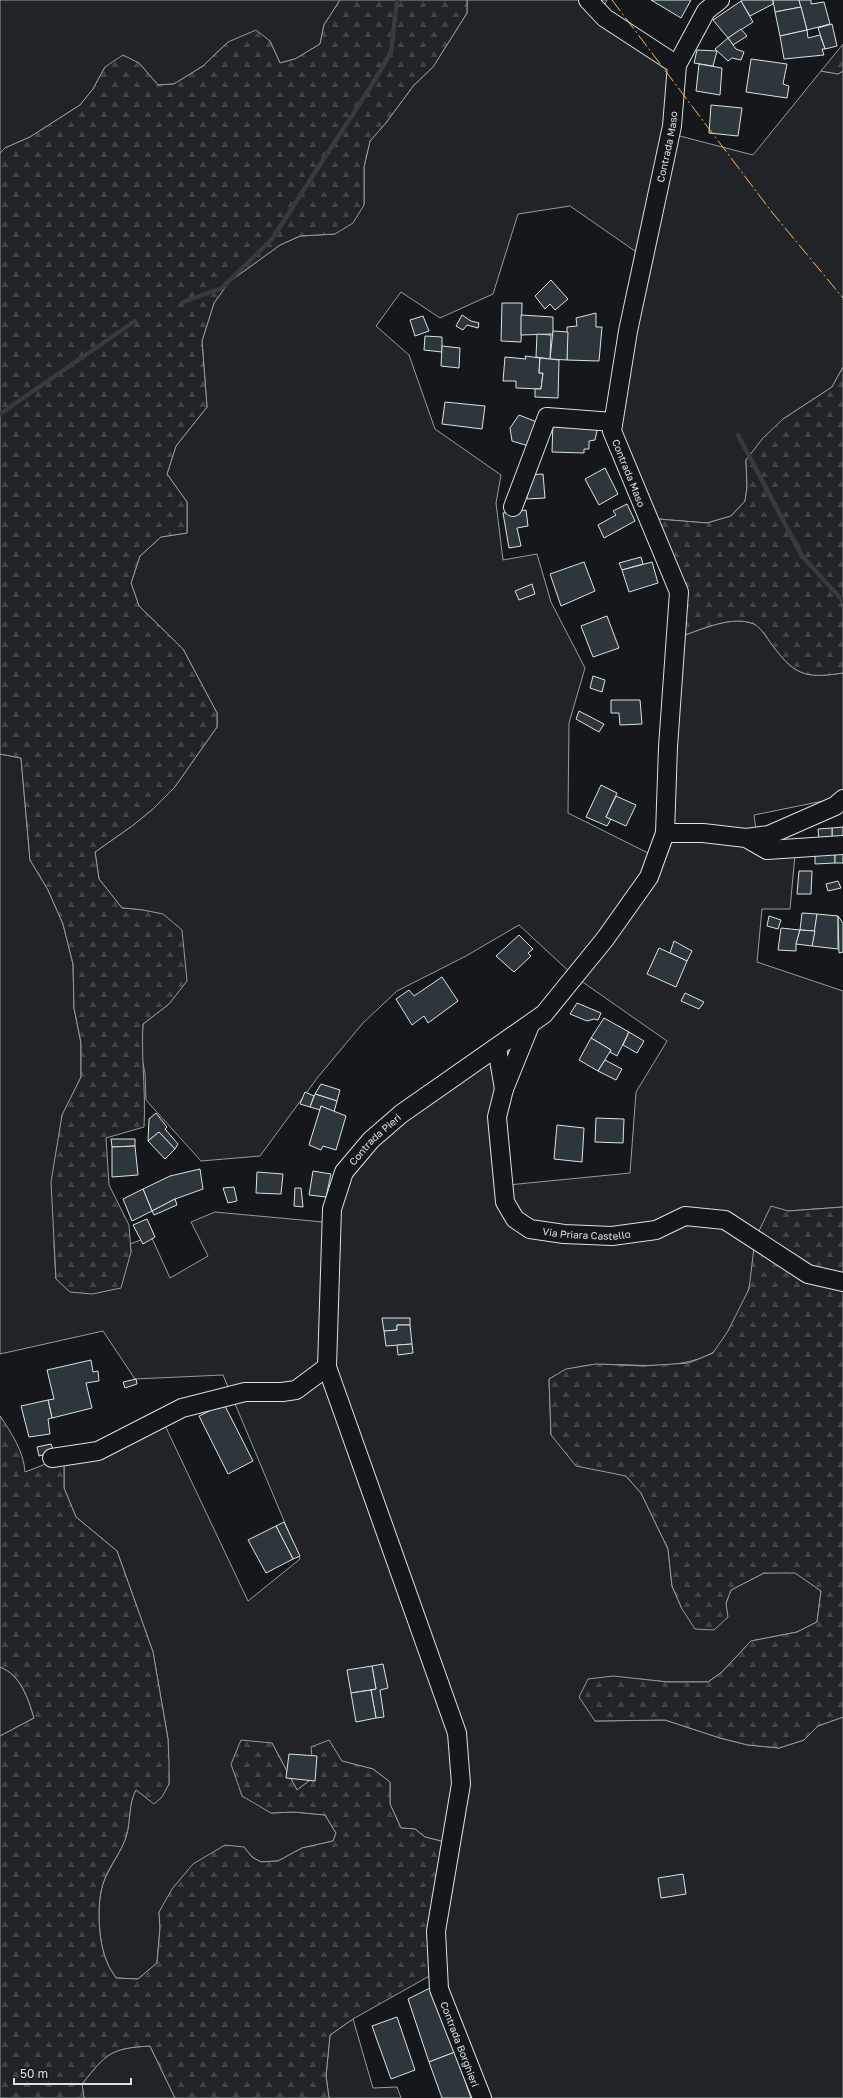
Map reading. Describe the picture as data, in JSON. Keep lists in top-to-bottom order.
{
  "streets": {
    "street": [
      "Contrada Maso",
      "Contrada Pieri",
      "Via Priara Castello",
      "Contrada Borghieri"
    ]
  },
  "crossings": [
    ["Contrada Maso", "Contrada Pieri"],
    ["Contrada Maso", "Via Priara Castello"],
    ["Contrada Pieri", "Via Priara Castello"],
    ["Contrada Pieri", "Contrada Borghieri"]
  ],
  "scale_bar": "50 m"
}
